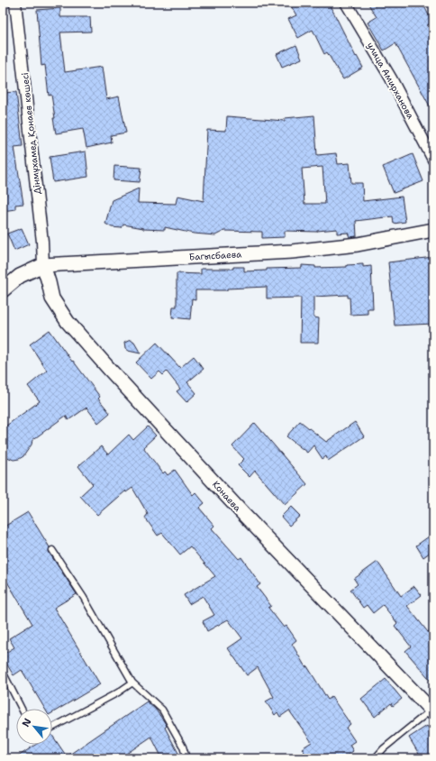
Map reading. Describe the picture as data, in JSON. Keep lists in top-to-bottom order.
{
  "streets": {
    "street": [
      "улица Амирханова",
      "Дінмұхамед Қонаев көшесі",
      "Багысбаева",
      "Конаева"
    ]
  },
  "crossings": [
    ["Дінмұхамед Қонаев көшесі", "Багысбаева"],
    ["Дінмұхамед Қонаев көшесі", "Конаева"],
    ["Багысбаева", "Конаева"]
  ],
  "north": "top left"
}
